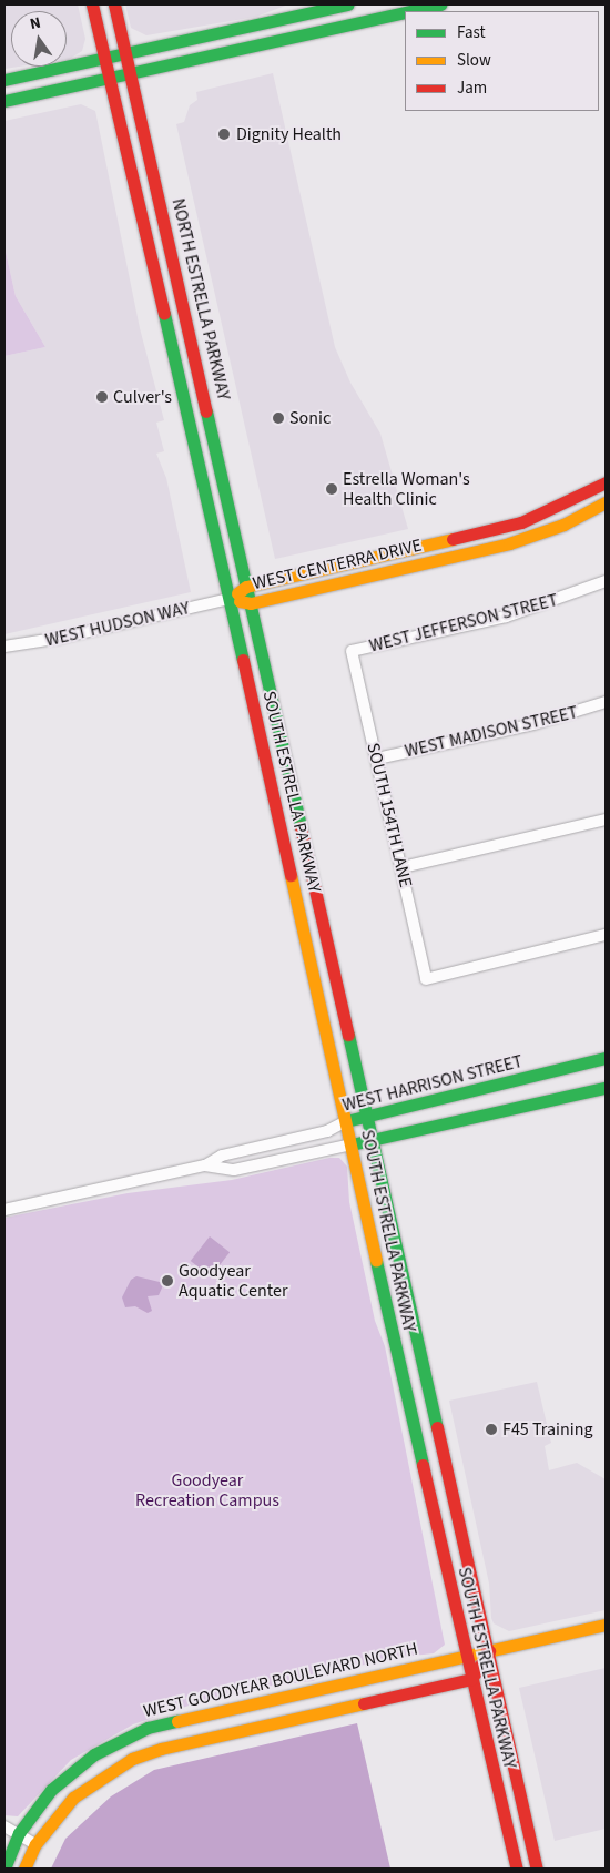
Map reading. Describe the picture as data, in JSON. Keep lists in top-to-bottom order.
{
  "streets": {
    "main road": [
      "NORTH ESTRELLA PARKWAY",
      "WEST CENTERRA DRIVE",
      "SOUTH ESTRELLA PARKWAY",
      "WEST HARRISON STREET",
      "WEST GOODYEAR BOULEVARD NORTH"
    ],
    "street": [
      "WEST JEFFERSON STREET",
      "WEST HUDSON WAY",
      "WEST MADISON STREET",
      "SOUTH 154TH LANE"
    ]
  },
  "crossings": [
    ["NORTH ESTRELLA PARKWAY", "WEST CENTERRA DRIVE"],
    ["NORTH ESTRELLA PARKWAY", "SOUTH ESTRELLA PARKWAY"],
    ["WEST CENTERRA DRIVE", "WEST HUDSON WAY"],
    ["WEST CENTERRA DRIVE", "SOUTH ESTRELLA PARKWAY"],
    ["WEST JEFFERSON STREET", "SOUTH 154TH LANE"],
    ["WEST HUDSON WAY", "SOUTH ESTRELLA PARKWAY"],
    ["WEST MADISON STREET", "SOUTH 154TH LANE"],
    ["SOUTH ESTRELLA PARKWAY", "WEST HARRISON STREET"],
    ["SOUTH ESTRELLA PARKWAY", "WEST GOODYEAR BOULEVARD NORTH"]
  ],
  "parks": ["Goodyear Recreation Campus"],
  "places": [
    "Dignity Health",
    "Culver's",
    "Sonic",
    "Estrella Woman's Health Clinic",
    "Goodyear Aquatic Center",
    "F45 Training"
  ],
  "legend": ["Fast", "Slow", "Jam"],
  "north": "top"
}
